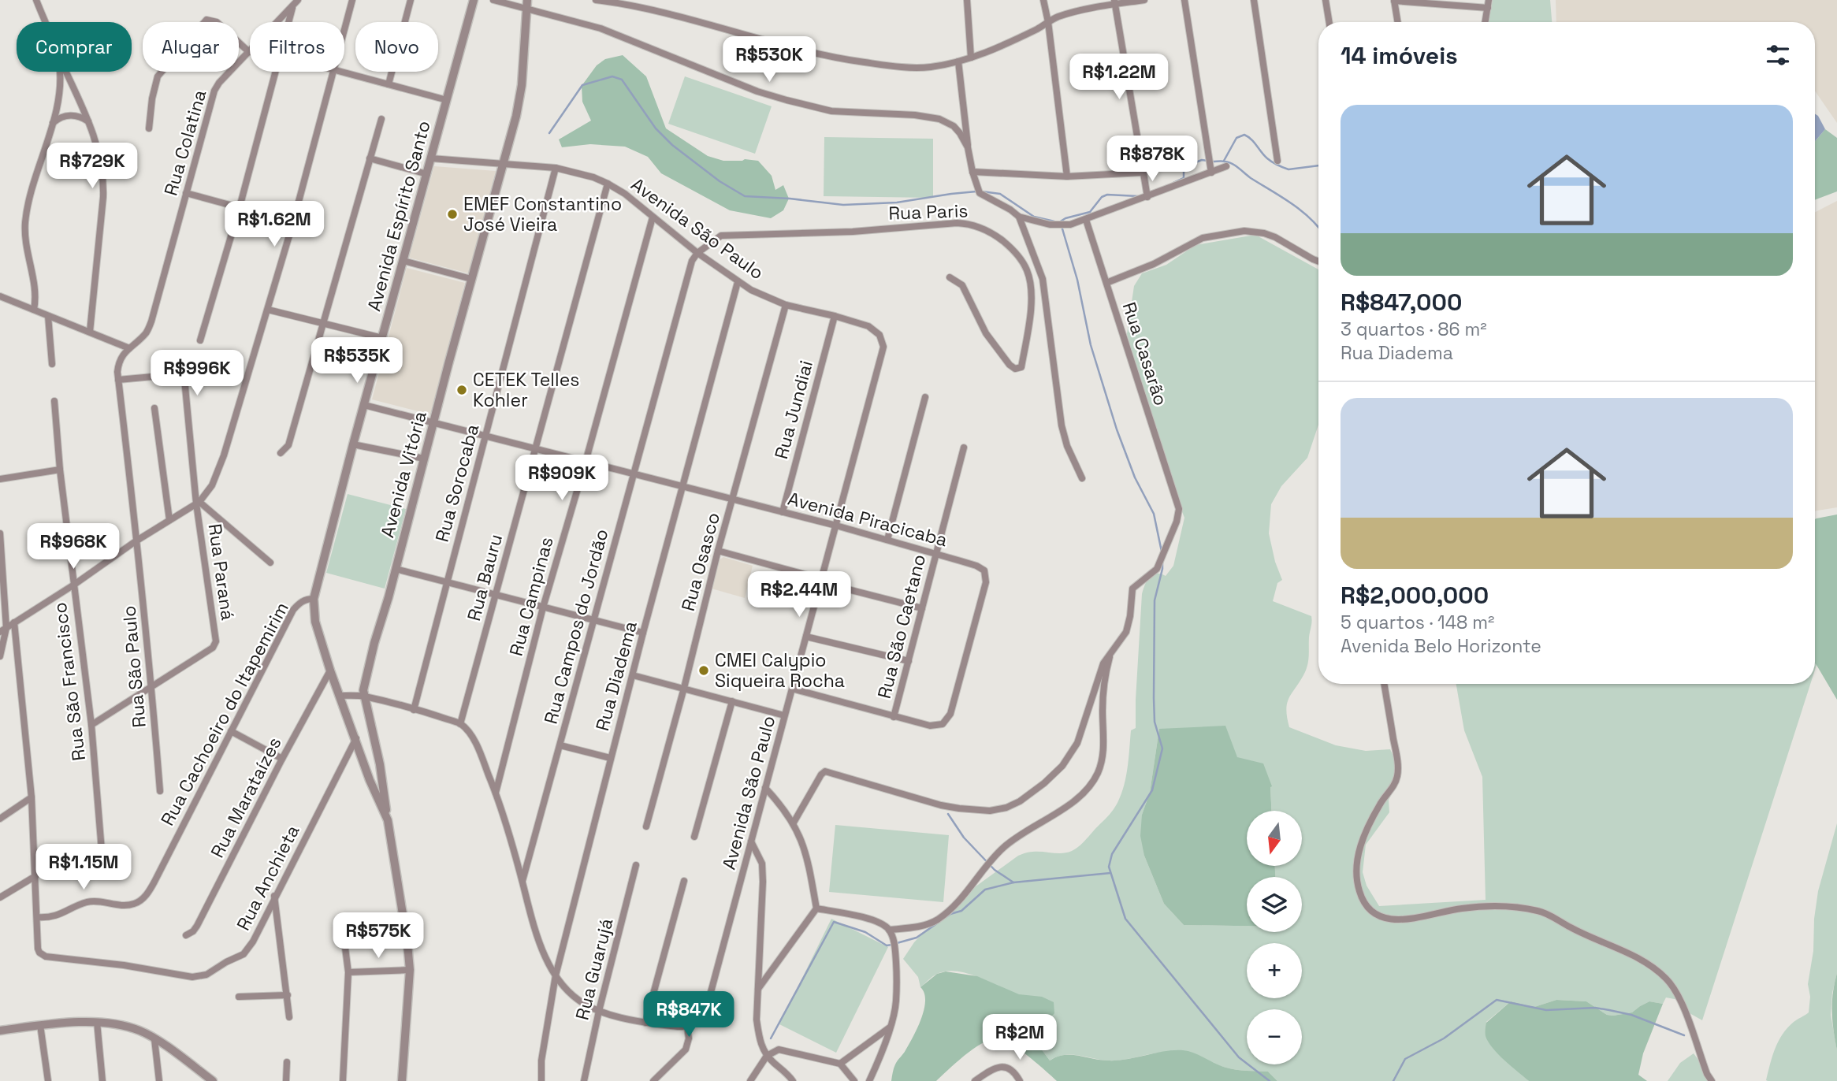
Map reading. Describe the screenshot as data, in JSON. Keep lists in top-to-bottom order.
{
  "streets": {
    "street": [
      "Rua Colatina",
      "Rua Paris",
      "Avenida Espírito Santo",
      "Avenida São Paulo",
      "Rua Casarão",
      "Rua Jundiai",
      "Avenida Vitória",
      "Rua Sorocaba",
      "Avenida Piracicaba",
      "Rua Osasco",
      "Rua Paraná",
      "Rua Bauru",
      "Rua Campinas",
      "Rua Campos do Jordão",
      "Rua São Caetano",
      "Rua São Paulo",
      "Rua Diadema",
      "Rua São Francisco",
      "Rua Cachoeiro do Itapemirim",
      "Rua Marataízes",
      "Rua Anchieta",
      "Rua Guarujá"
    ]
  },
  "crossings": [
    ["Rua Colatina", "Rua São Paulo"],
    ["Rua Paris", "Avenida São Paulo"],
    ["Rua Paris", "Rua Campos do Jordão"],
    ["Avenida Espírito Santo", "Avenida São Paulo"],
    ["Avenida Espírito Santo", "Avenida Vitória"],
    ["Avenida Espírito Santo", "Avenida Piracicaba"],
    ["Avenida Espírito Santo", "Rua Cachoeiro do Itapemirim"],
    ["Avenida Espírito Santo", "Rua Marataízes"],
    ["Avenida Espírito Santo", "Rua Anchieta"],
    ["Avenida São Paulo", "Rua Jundiai"],
    ["Avenida São Paulo", "Avenida Vitória"],
    ["Avenida São Paulo", "Rua Sorocaba"],
    ["Avenida São Paulo", "Avenida Piracicaba"],
    ["Avenida São Paulo", "Rua Osasco"],
    ["Avenida São Paulo", "Rua Bauru"],
    ["Avenida São Paulo", "Rua Campinas"],
    ["Avenida São Paulo", "Rua Campos do Jordão"],
    ["Avenida São Paulo", "Rua Diadema"],
    ["Rua Jundiai", "Avenida Piracicaba"],
    ["Avenida Vitória", "Avenida Piracicaba"],
    ["Rua Sorocaba", "Avenida Piracicaba"],
    ["Avenida Piracicaba", "Rua Osasco"],
    ["Avenida Piracicaba", "Rua Bauru"],
    ["Avenida Piracicaba", "Rua Campinas"],
    ["Avenida Piracicaba", "Rua Campos do Jordão"],
    ["Avenida Piracicaba", "Rua São Caetano"],
    ["Avenida Piracicaba", "Rua Diadema"],
    ["Rua Paraná", "Rua São Paulo"],
    ["Rua Cachoeiro do Itapemirim", "Rua Anchieta"]
  ],
  "places": ["EMEF Constantino José Vieira", "CETEK Telles Kohler", "CMEI Calypio Siqueira Rocha"],
  "north": "bottom",
  "page": {
    "chip": [
      "Comprar",
      "Alugar",
      "Filtros",
      "Novo"
    ],
    "heading": "14 imóveis",
    "price": [
      "R$530K",
      "R$1.22M",
      "R$878K",
      "R$729K",
      "R$1.62M",
      "R$535K",
      "R$996K",
      "R$909K",
      "R$968K",
      "R$2.44M",
      "R$1.15M",
      "R$575K",
      "R$847K",
      "R$2M"
    ],
    "list": [
      {
        "name": "R$847,000",
        "note": "3 quartos · 86 m² · Rua Diadema"
      },
      {
        "name": "R$2,000,000",
        "note": "5 quartos · 148 m² · Avenida Belo Horizonte"
      }
    ],
    "map_buttons": ["+", "−"]
  }
}
